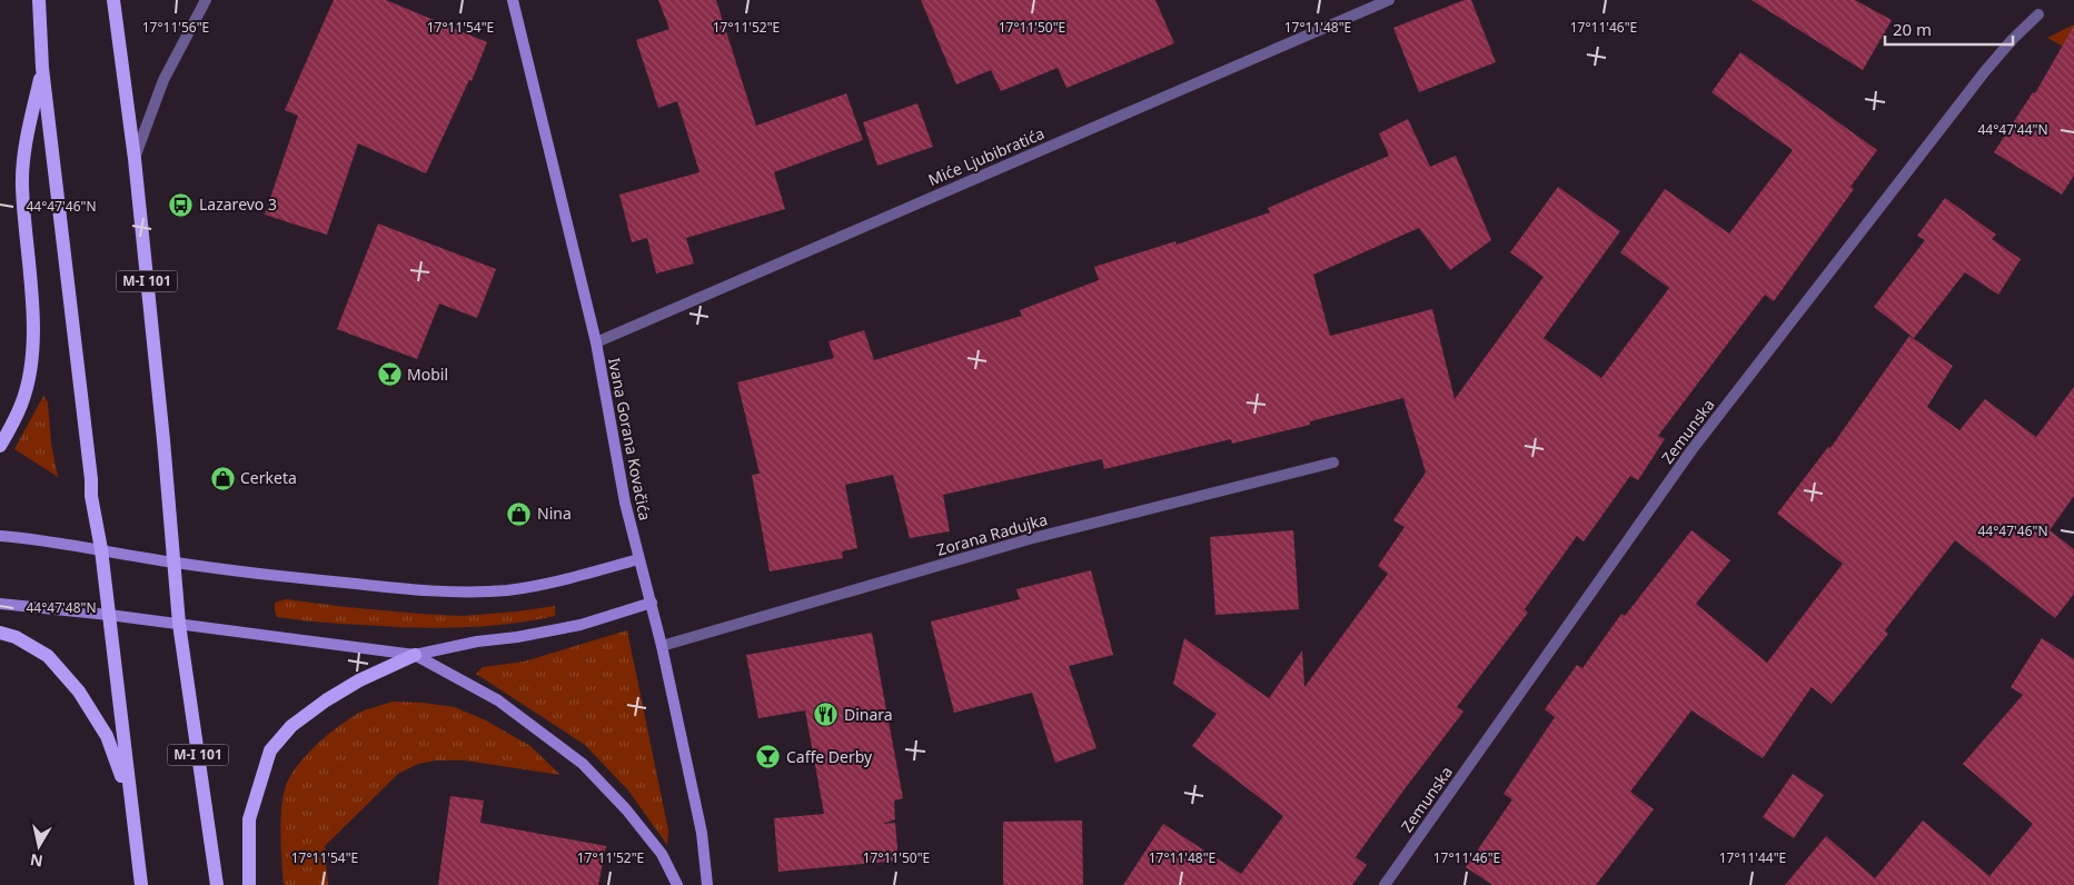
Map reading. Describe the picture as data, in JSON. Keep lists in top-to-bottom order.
{
  "streets": {
    "main road": ["M-I 101"],
    "street": [
      "Miće Ljubibratića",
      "Zemunska",
      "Ivana Gorana Kovačića",
      "Zorana Radujka"
    ]
  },
  "crossings": [
    ["Miće Ljubibratića", "Ivana Gorana Kovačića"],
    ["Ivana Gorana Kovačića", "Zorana Radujka"]
  ],
  "places": {
    "bus stop": ["Lazarevo 3"],
    "bar": ["Mobil", "Caffe Derby"],
    "shop": ["Cerketa", "Nina"],
    "restaurant": ["Dinara"]
  },
  "scale_bar": "20 m",
  "north": "bottom",
  "coordinates": [
    "17°11'56\"E",
    "17°11'54\"E",
    "17°11'52\"E",
    "17°11'50\"E",
    "17°11'48\"E",
    "17°11'46\"E",
    "44°47'44\"N",
    "44°47'46\"N",
    "44°47'48\"N",
    "17°11'44\"E"
  ]
}
